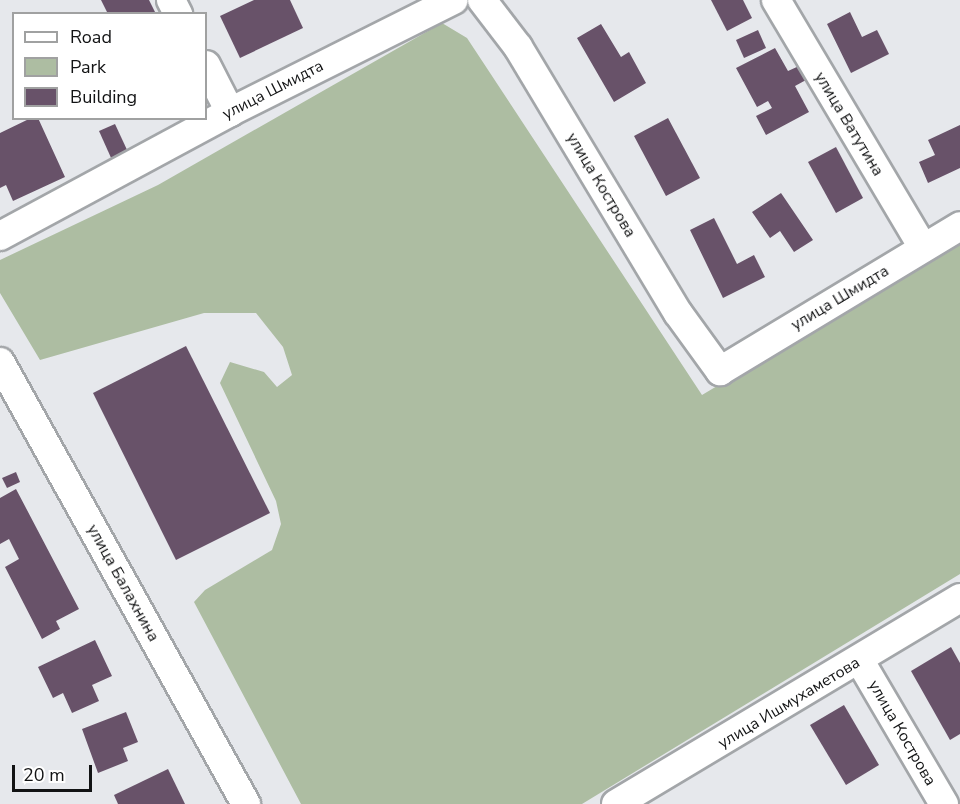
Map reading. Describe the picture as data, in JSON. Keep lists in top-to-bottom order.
{
  "streets": {
    "street": [
      "улица Шмидта",
      "улица Ватутина",
      "улица Кострова",
      "улица Балахнина",
      "улица Ишмухаметова"
    ]
  },
  "crossings": [
    ["улица Шмидта", "улица Ватутина"],
    ["улица Шмидта", "улица Кострова"],
    ["улица Кострова", "улица Ишмухаметова"]
  ],
  "legend": ["Road", "Park", "Building"],
  "scale_bar": "20 m"
}
